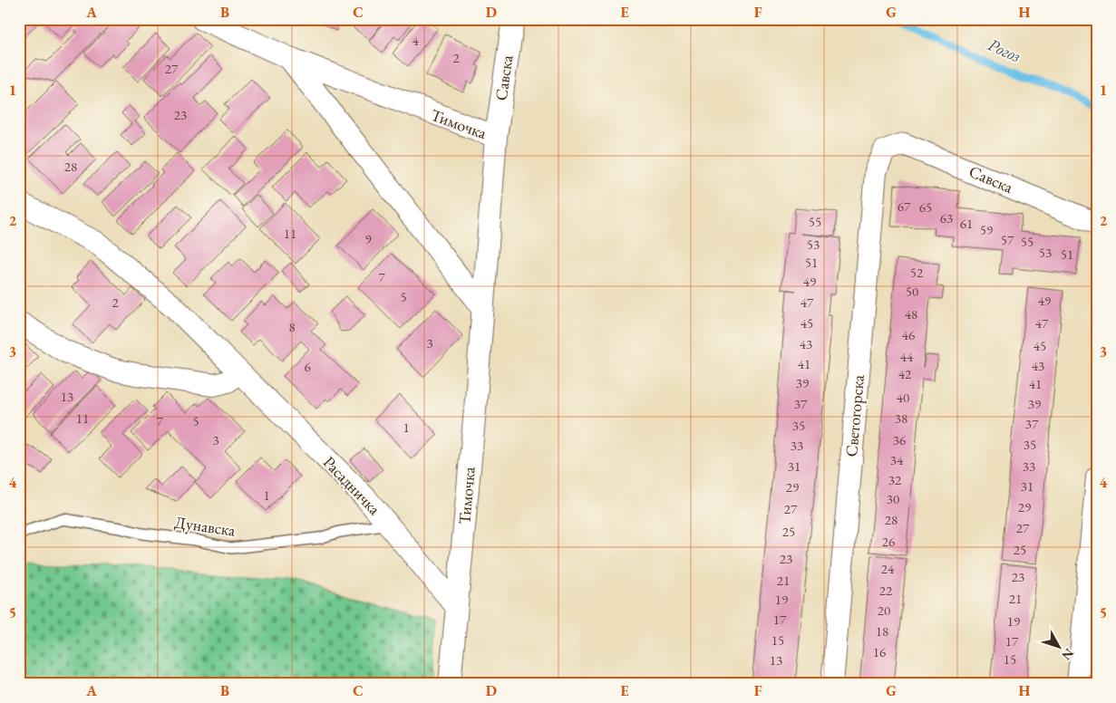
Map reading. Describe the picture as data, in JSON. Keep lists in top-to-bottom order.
{
  "streets": {
    "street": [
      "Савска",
      "Тимочка",
      "Светогорска",
      "Расадничка"
    ],
    "lane": ["Дунавска"]
  },
  "crossings": [
    ["Савска", "Тимочка"],
    ["Савска", "Светогорска"],
    ["Тимочка", "Расадничка"],
    ["Расадничка", "Дунавска"]
  ],
  "water": ["Рогоз"],
  "house_numbers": [
    "4",
    "2",
    "27",
    "23",
    "28",
    "67",
    "65",
    "63",
    "55",
    "61",
    "59",
    "11",
    "9",
    "57",
    "55",
    "53",
    "53",
    "51",
    "51",
    "52",
    "7",
    "49",
    "50",
    "5",
    "49",
    "2",
    "47",
    "48",
    "45",
    "47",
    "8",
    "46",
    "3",
    "43",
    "45",
    "44",
    "41",
    "43",
    "6",
    "42",
    "39",
    "41",
    "13",
    "40",
    "37",
    "39",
    "11",
    "38",
    "7",
    "5",
    "37",
    "35",
    "1",
    "3",
    "36",
    "35",
    "33",
    "34",
    "31",
    "33",
    "32",
    "31",
    "29",
    "1",
    "30",
    "29",
    "27",
    "28",
    "27",
    "25",
    "26",
    "25",
    "23",
    "24",
    "23",
    "21",
    "22",
    "21",
    "19",
    "20",
    "17",
    "19",
    "18",
    "15",
    "17",
    "16",
    "15",
    "13"
  ],
  "north": "bottom right",
  "grid": {
    "columns": [
      "A",
      "B",
      "C",
      "D",
      "E",
      "F",
      "G",
      "H"
    ],
    "rows": [
      "1",
      "2",
      "3",
      "4",
      "5"
    ]
  }
}
